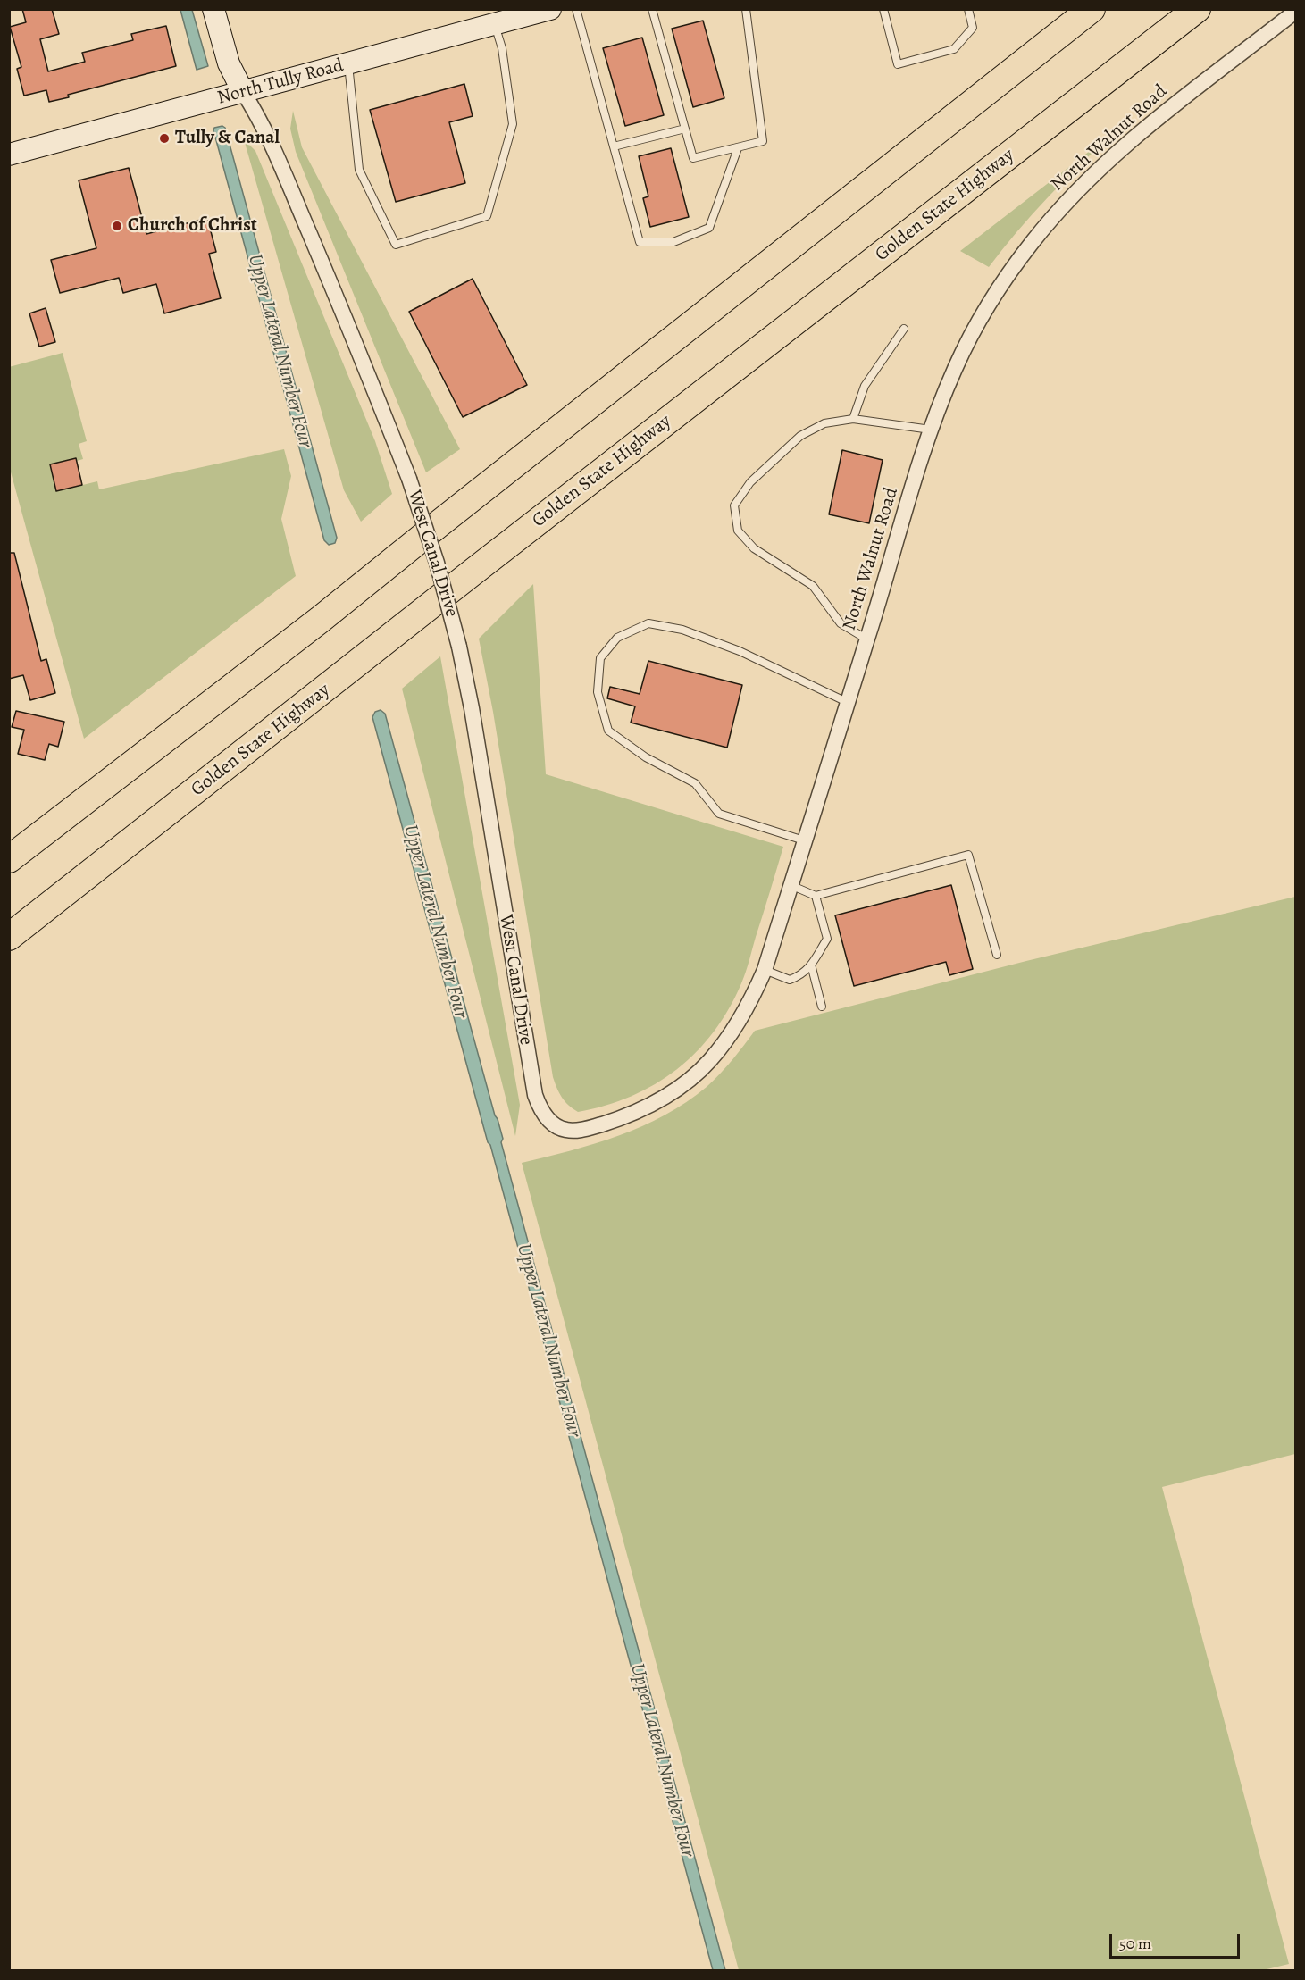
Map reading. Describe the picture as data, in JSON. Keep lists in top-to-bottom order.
{
  "streets": {
    "highway": ["Golden State Highway"],
    "street": ["North Tully Road", "North Walnut Road", "West Canal Drive"]
  },
  "crossings": [
    ["North Tully Road", "West Canal Drive"],
    ["North Walnut Road", "West Canal Drive"]
  ],
  "water": ["Upper Lateral Number Four"],
  "places": ["Tully & Canal", "Church of Christ"],
  "scale_bar": "50 m"
}
